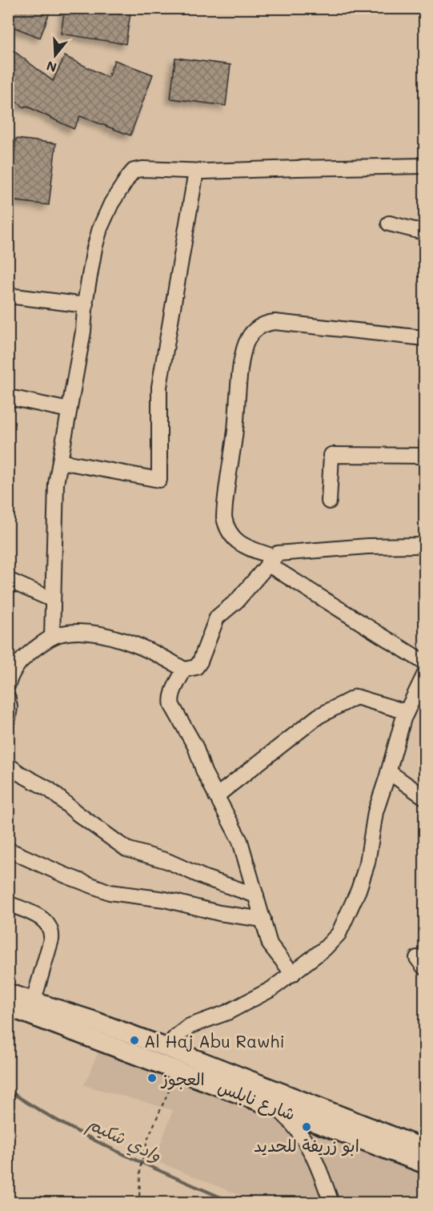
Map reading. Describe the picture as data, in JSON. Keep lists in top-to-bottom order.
{
  "streets": {
    "main road": ["شارع نابلس"]
  },
  "water": ["وادي شكيم"],
  "places": ["Al Haj Abu Rawhi", "العجوز", "ابو زريفة للحديد"],
  "north": "bottom"
}
